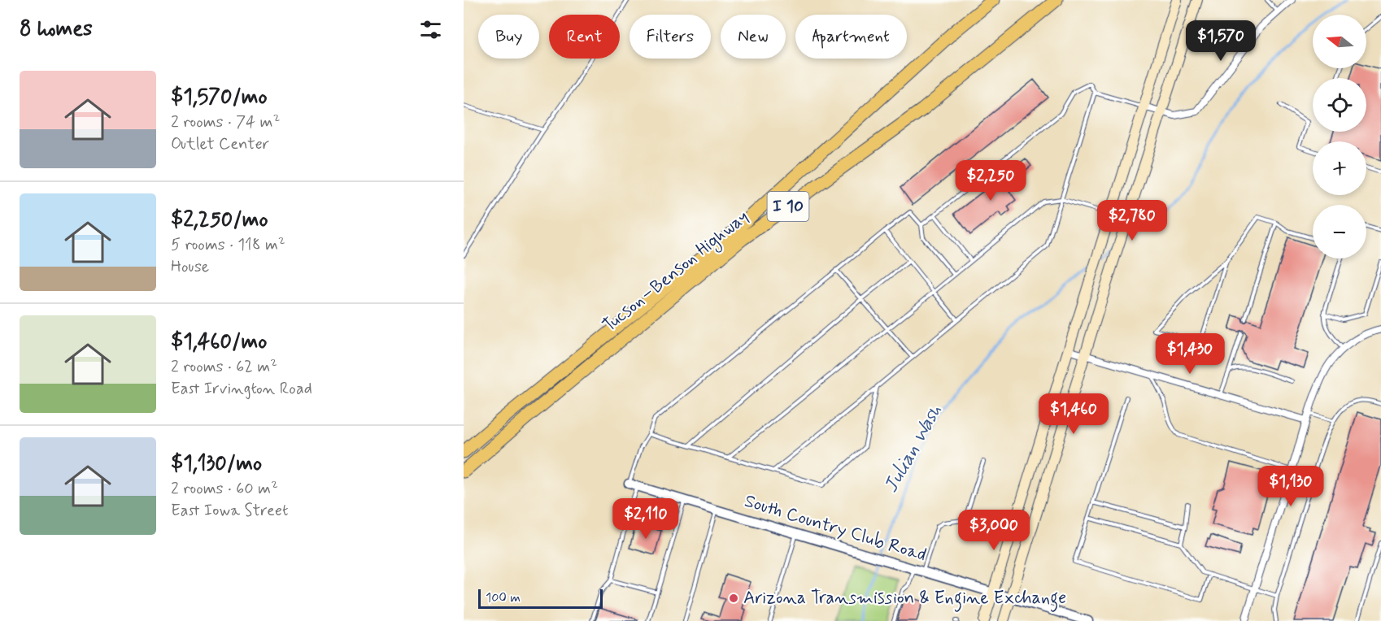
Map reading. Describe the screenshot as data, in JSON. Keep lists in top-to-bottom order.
{
  "streets": {
    "highway": ["I 10", "Tucson–Benson Highway"],
    "street": ["South Country Club Road"]
  },
  "water": ["Julian Wash"],
  "places": ["Arizona Transmission & Engine Exchange"],
  "scale_bar": "100 m",
  "north": "left",
  "page": {
    "heading": "8 homes",
    "map_buttons": ["+", "−"],
    "chip": [
      "Buy",
      "Rent",
      "Filters",
      "New",
      "Apartment"
    ],
    "price": [
      "$1,570",
      "$2,250",
      "$2,780",
      "$1,430",
      "$1,460",
      "$1,130",
      "$2,110",
      "$3,000"
    ],
    "list": [
      {
        "name": "$1,570/mo",
        "note": "2 rooms · 74 m² · Outlet Center"
      },
      {
        "name": "$2,250/mo",
        "note": "5 rooms · 118 m² · House"
      },
      {
        "name": "$1,460/mo",
        "note": "2 rooms · 62 m² · East Irvington Road"
      },
      {
        "name": "$1,130/mo",
        "note": "2 rooms · 60 m² · East Iowa Street"
      }
    ],
    "scale": "100 m"
  }
}
